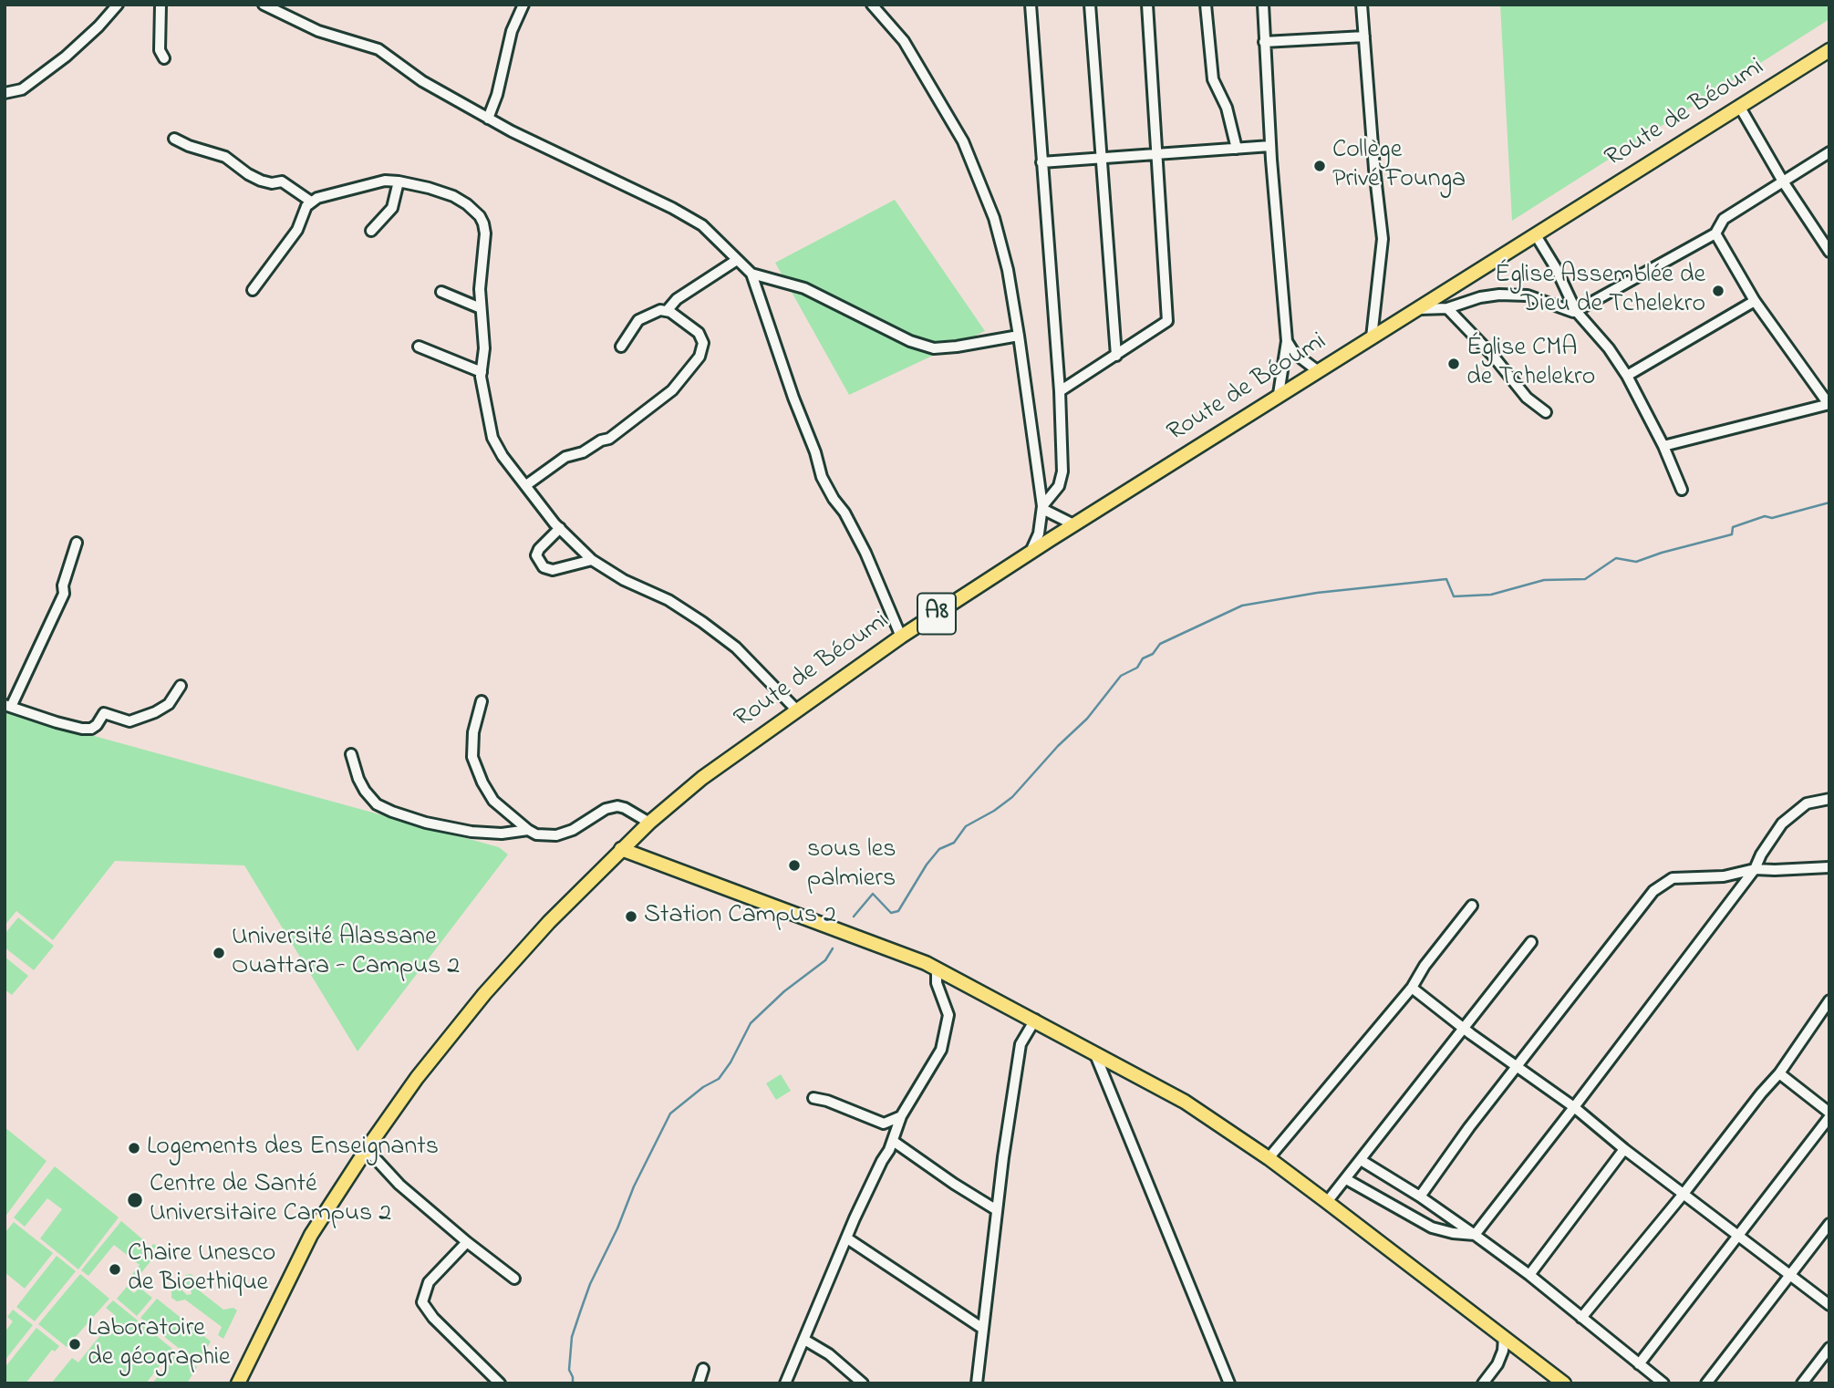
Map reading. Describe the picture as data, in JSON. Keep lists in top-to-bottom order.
{
  "streets": {
    "main road": ["Route de Béoumi", "A8"]
  },
  "places": [
    "Collège Privé Founga",
    "Église Assemblée de Dieu de Tchelekro",
    "Église CMA de Tchelekro",
    "sous les palmiers",
    "Station Campus 2",
    "Université Alassane Ouattara - Campus 2",
    "Logements des Enseignants",
    "Centre de Santé Universitaire Campus 2",
    "Chaire Unesco de Bioethique",
    "Laboratoire de géographie"
  ]
}
